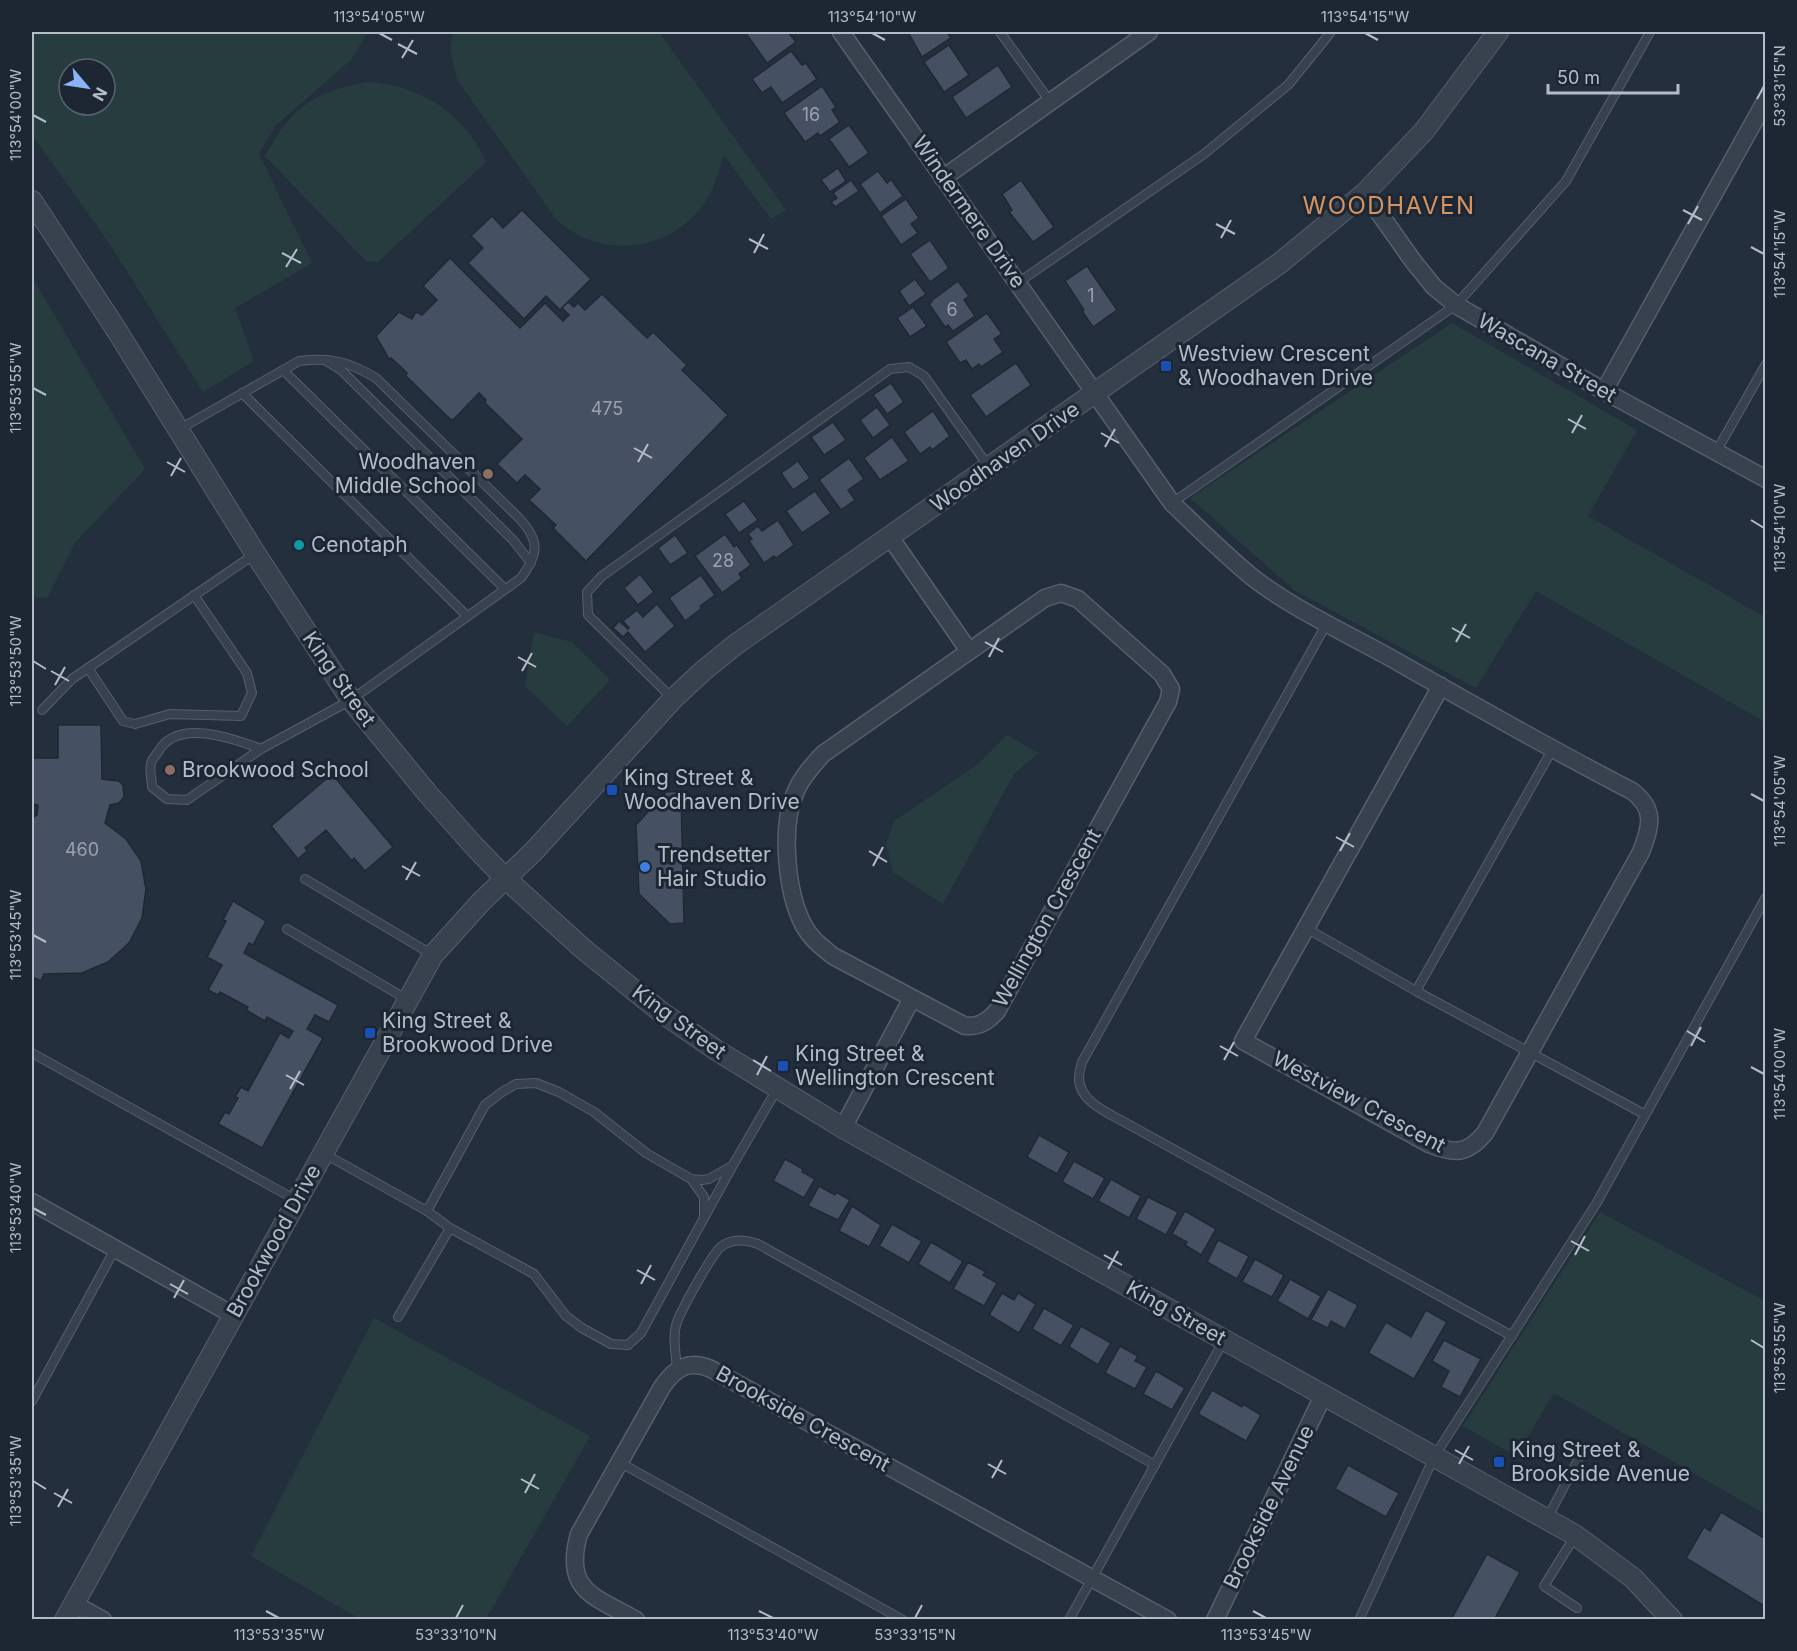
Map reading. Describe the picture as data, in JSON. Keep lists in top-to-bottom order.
{
  "streets": {
    "street": [
      "Windermere Drive",
      "Wascana Street",
      "Woodhaven Drive",
      "King Street",
      "Wellington Crescent",
      "Westview Crescent",
      "Brookwood Drive",
      "Brookside Crescent",
      "Brookside Avenue"
    ]
  },
  "crossings": [
    ["Windermere Drive", "Woodhaven Drive"],
    ["Windermere Drive", "Westview Crescent"],
    ["Wascana Street", "Woodhaven Drive"],
    ["Woodhaven Drive", "King Street"],
    ["Woodhaven Drive", "Westview Crescent"],
    ["Woodhaven Drive", "Brookwood Drive"],
    ["King Street", "Brookwood Drive"],
    ["King Street", "Brookside Avenue"]
  ],
  "districts": ["WOODHAVEN"],
  "places": {
    "transit": [
      "Westview Crescent & Woodhaven Drive",
      "King Street & Woodhaven Drive",
      "King Street & Brookwood Drive",
      "King Street & Wellington Crescent",
      "King Street & Brookside Avenue"
    ],
    "other": [
      "Woodhaven Middle School",
      "Cenotaph",
      "Brookwood School",
      "Trendsetter Hair Studio"
    ]
  },
  "house_numbers": [
    "16",
    "1",
    "6",
    "475",
    "28",
    "460"
  ],
  "scale_bar": "50 m",
  "north": "bottom right",
  "coordinates": [
    "113°54'05\"W",
    "113°54'10\"W",
    "113°54'15\"W",
    "53°33'15\"N",
    "113°54'00\"W",
    "113°53'55\"W",
    "113°53'50\"W",
    "113°53'45\"W",
    "113°53'40\"W",
    "113°53'35\"W",
    "53°33'10\"N"
  ]
}
